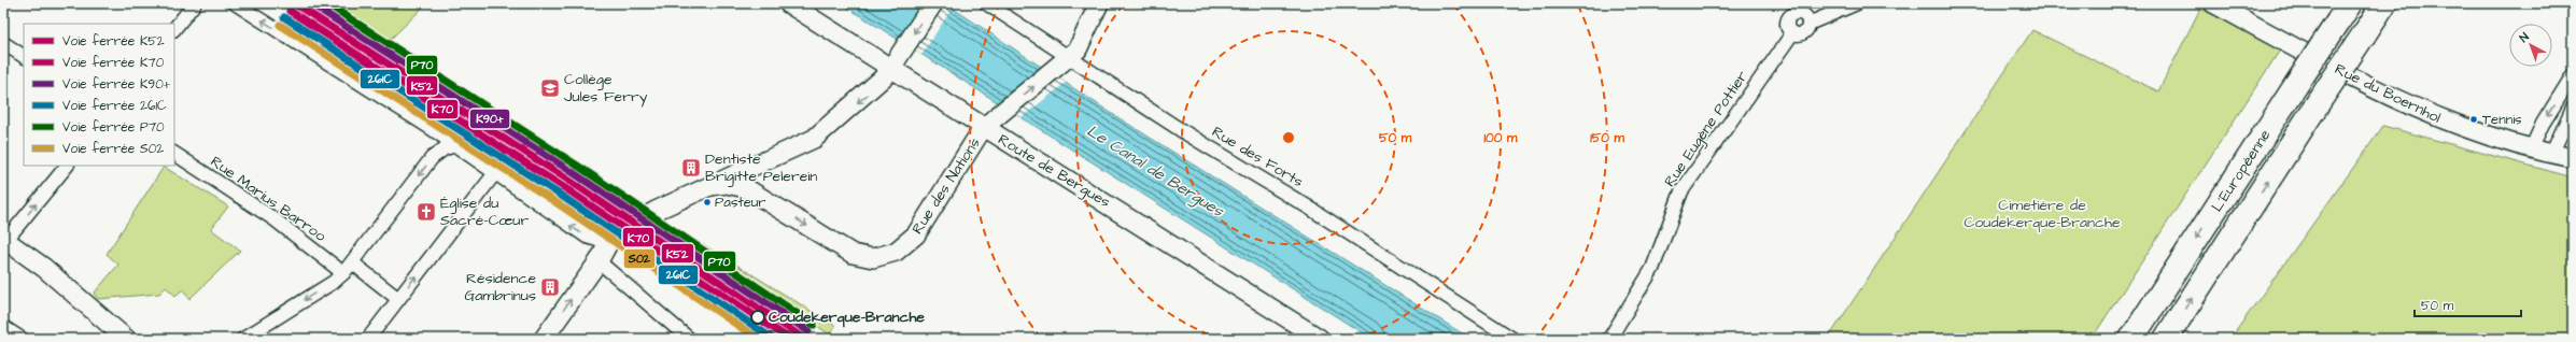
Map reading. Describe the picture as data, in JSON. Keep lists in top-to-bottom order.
{
  "streets": {
    "highway": ["L'Européenne"],
    "street": [
      "Rue du Boernhol",
      "Rue Eugène Pottier",
      "Rue des Forts",
      "Route de Bergues",
      "Rue des Nations",
      "Rue Marius Barroo"
    ]
  },
  "crossings": [
    ["Rue des Forts", "Rue des Nations"],
    ["Route de Bergues", "Rue des Nations"]
  ],
  "one_way": ["Rue des Nations"],
  "water": ["Le Canal de Bergues"],
  "parks": ["Cimetière de Coudekerque-Branche"],
  "places": {
    "school or university": ["Collège Jules Ferry"],
    "other": ["Tennis", "Pasteur", "Coudekerque-Branche"],
    "building": ["Dentiste Brigitte Pelerein", "Résidence Gambrinus"],
    "church": ["Église du Sacré-Cœur"]
  },
  "lines": [
    "rail line K52",
    "rail line K90+",
    "rail line P70",
    "rail line K70",
    "rail line 261C",
    "rail line S02"
  ],
  "legend": [
    "Voie ferrée K52",
    "Voie ferrée K70",
    "Voie ferrée K90+",
    "Voie ferrée 261C",
    "Voie ferrée P70",
    "Voie ferrée S02"
  ],
  "scale_bar": "50 m",
  "north": "top left",
  "rings": ["50 m", "100 m", "150 m"]
}
